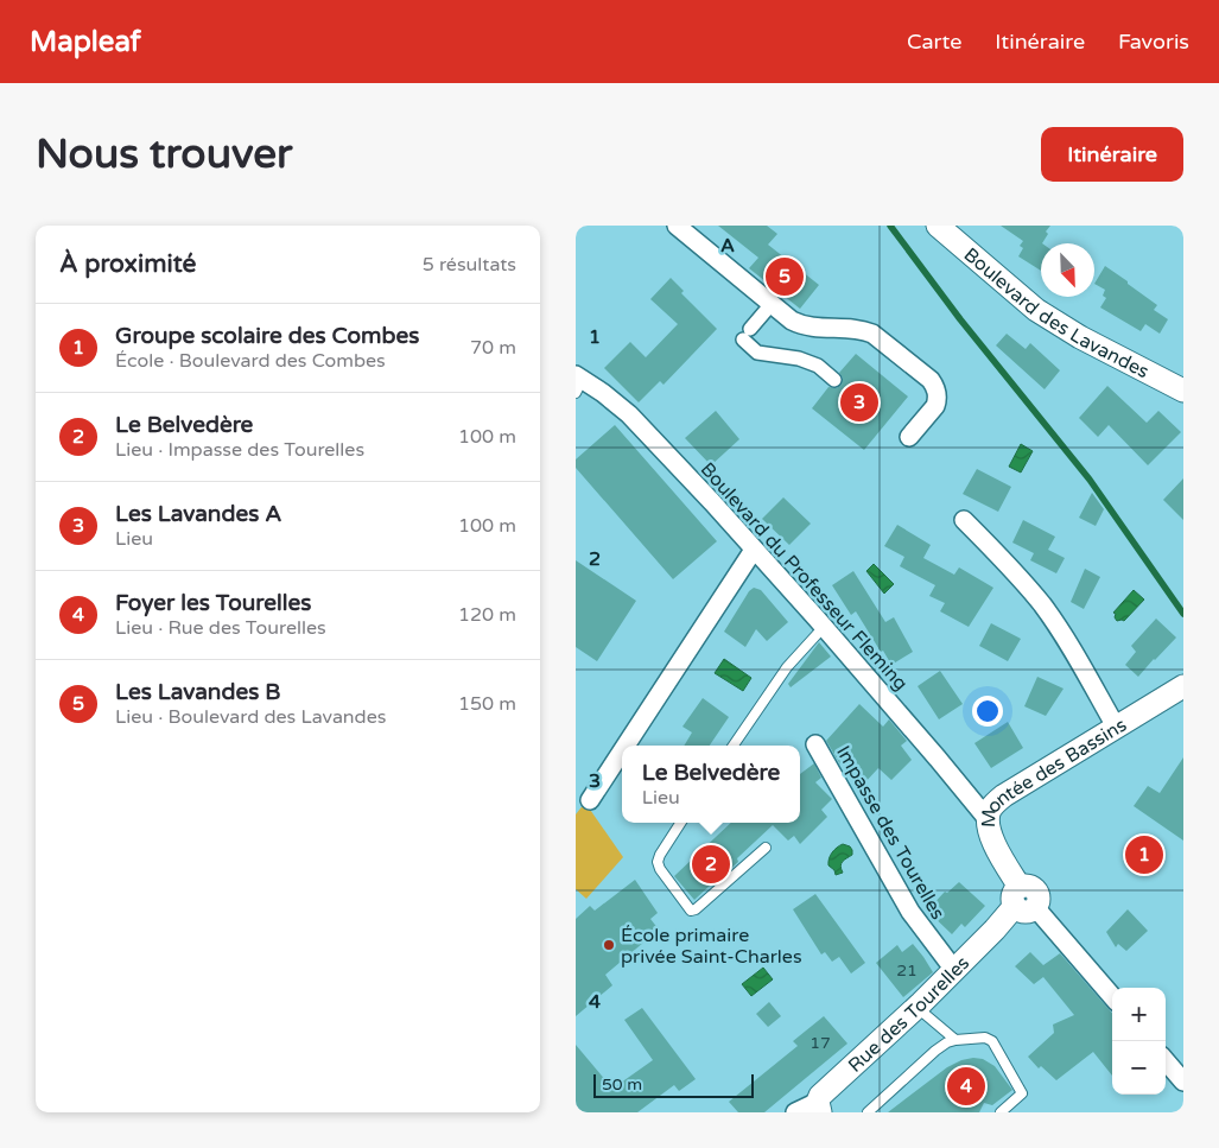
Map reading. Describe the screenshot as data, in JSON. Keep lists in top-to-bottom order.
{
  "streets": {
    "street": [
      "Boulevard des Lavandes",
      "Boulevard du Professeur Fleming",
      "Montée des Bassins",
      "Impasse des Tourelles",
      "Rue des Tourelles"
    ]
  },
  "crossings": [
    ["Boulevard du Professeur Fleming", "Montée des Bassins"],
    ["Montée des Bassins", "Rue des Tourelles"],
    ["Impasse des Tourelles", "Rue des Tourelles"]
  ],
  "places": ["École primaire privée Saint-Charles"],
  "house_numbers": ["21", "17"],
  "scale_bar": "50 m",
  "north": "bottom right",
  "page": {
    "header": "Mapleaf",
    "nav": ["Carte", "Itinéraire", "Favoris"],
    "buttons": "Itinéraire",
    "title": "Nous trouver",
    "heading": ["À proximité", "5 résultats"],
    "pins": [
      "5",
      "3",
      "1",
      "2",
      "4"
    ],
    "list": [
      {
        "mark": "1",
        "name": "Groupe scolaire des Combes",
        "note": "École · Boulevard des Combes",
        "value": "70 m"
      },
      {
        "mark": "2",
        "name": "Le Belvedère",
        "note": "Lieu · Impasse des Tourelles",
        "value": "100 m"
      },
      {
        "mark": "3",
        "name": "Les Lavandes A",
        "note": "Lieu",
        "value": "100 m"
      },
      {
        "mark": "4",
        "name": "Foyer les Tourelles",
        "note": "Lieu · Rue des Tourelles",
        "value": "120 m"
      },
      {
        "mark": "5",
        "name": "Les Lavandes B",
        "note": "Lieu · Boulevard des Lavandes",
        "value": "150 m"
      }
    ],
    "popup": ["Le Belvedère", "Lieu"],
    "map_buttons": ["+", "−"],
    "scale": "50 m"
  },
  "grid": {
    "columns": ["A"],
    "rows": [
      "1",
      "2",
      "3",
      "4"
    ]
  }
}
